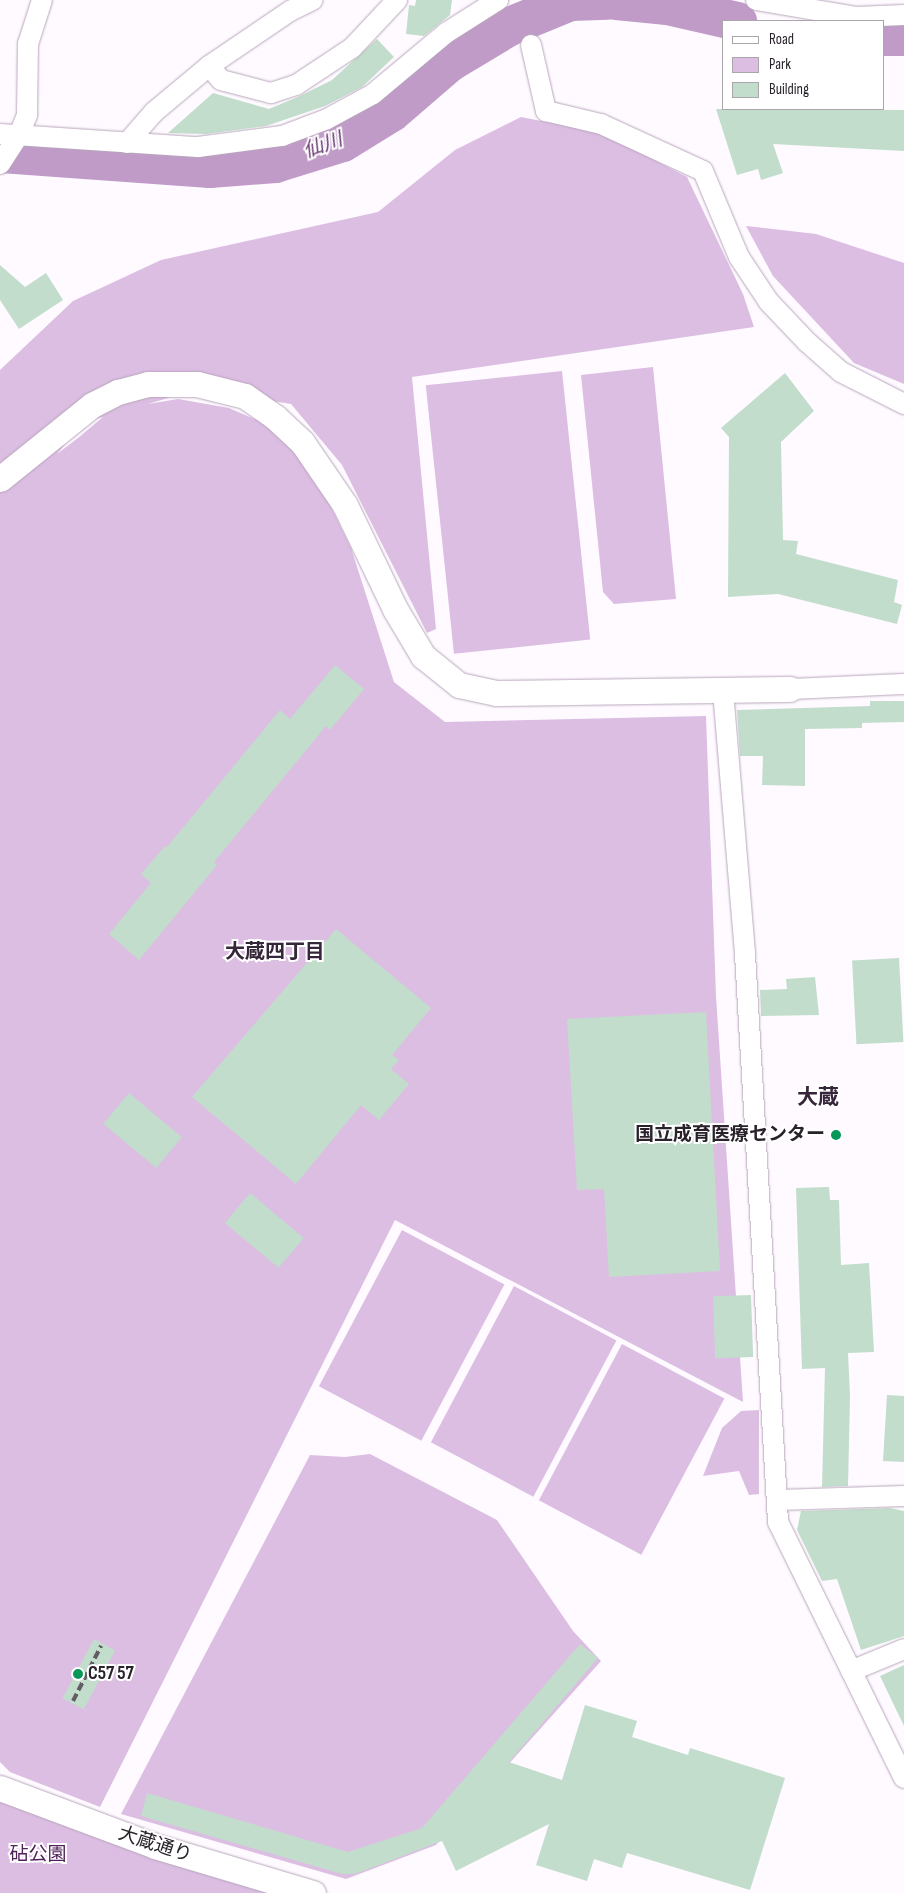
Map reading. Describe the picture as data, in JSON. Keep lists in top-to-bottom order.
{
  "streets": {
    "street": ["大蔵通り"]
  },
  "districts": ["大蔵四丁目", "大蔵"],
  "water": ["仙川"],
  "parks": ["砧公園"],
  "places": ["国立成育医療センター", "C57 57"],
  "legend": ["Road", "Park", "Building"]
}
